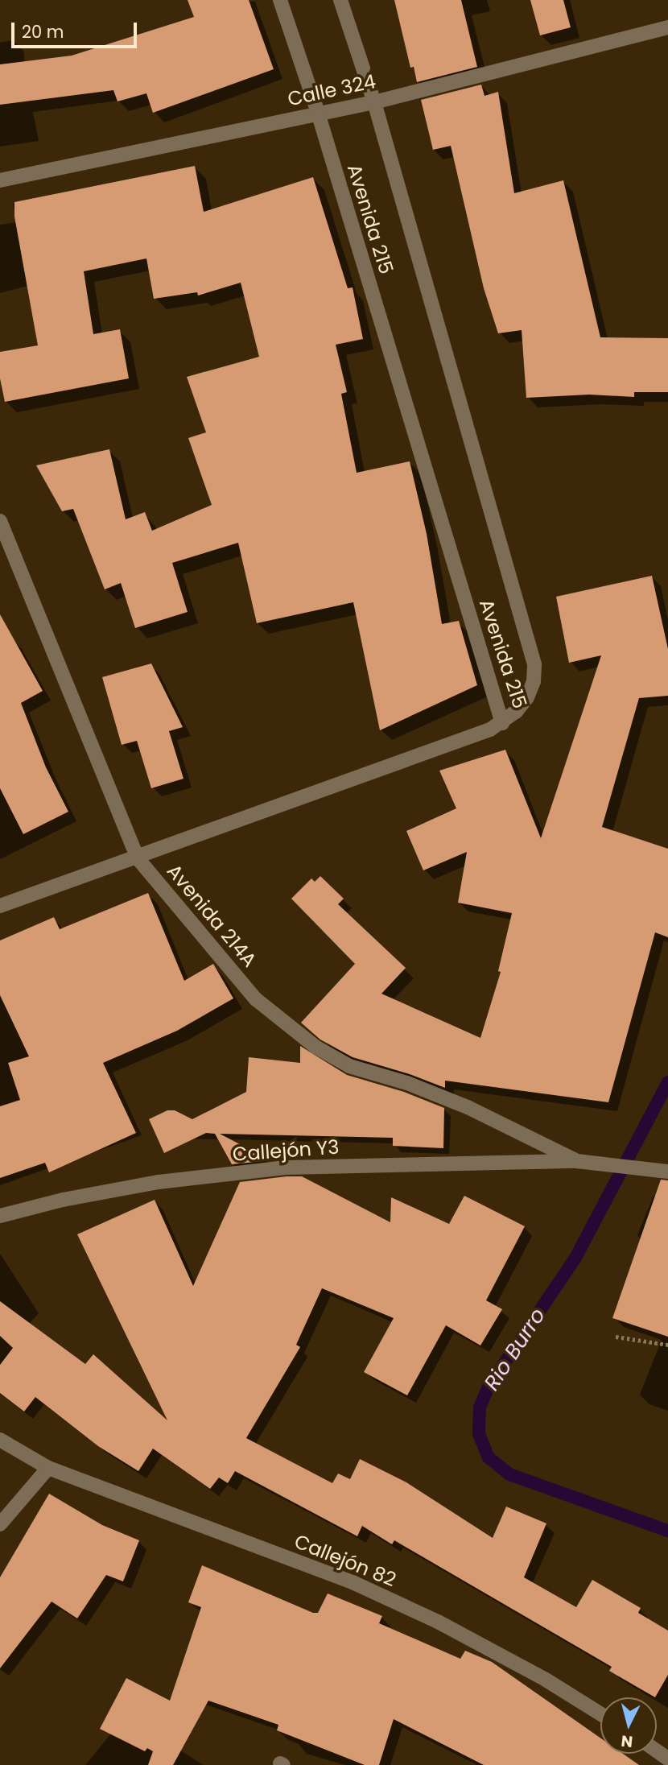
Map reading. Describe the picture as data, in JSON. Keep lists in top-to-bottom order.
{
  "streets": {
    "street": [
      "Calle 324",
      "Avenida 215",
      "Avenida 214A",
      "Callejón Y3",
      "Callejón 82"
    ]
  },
  "crossings": [
    ["Calle 324", "Avenida 215"],
    ["Avenida 214A", "Callejón Y3"]
  ],
  "water": ["Rio Burro"],
  "scale_bar": "20 m",
  "north": "bottom"
}
